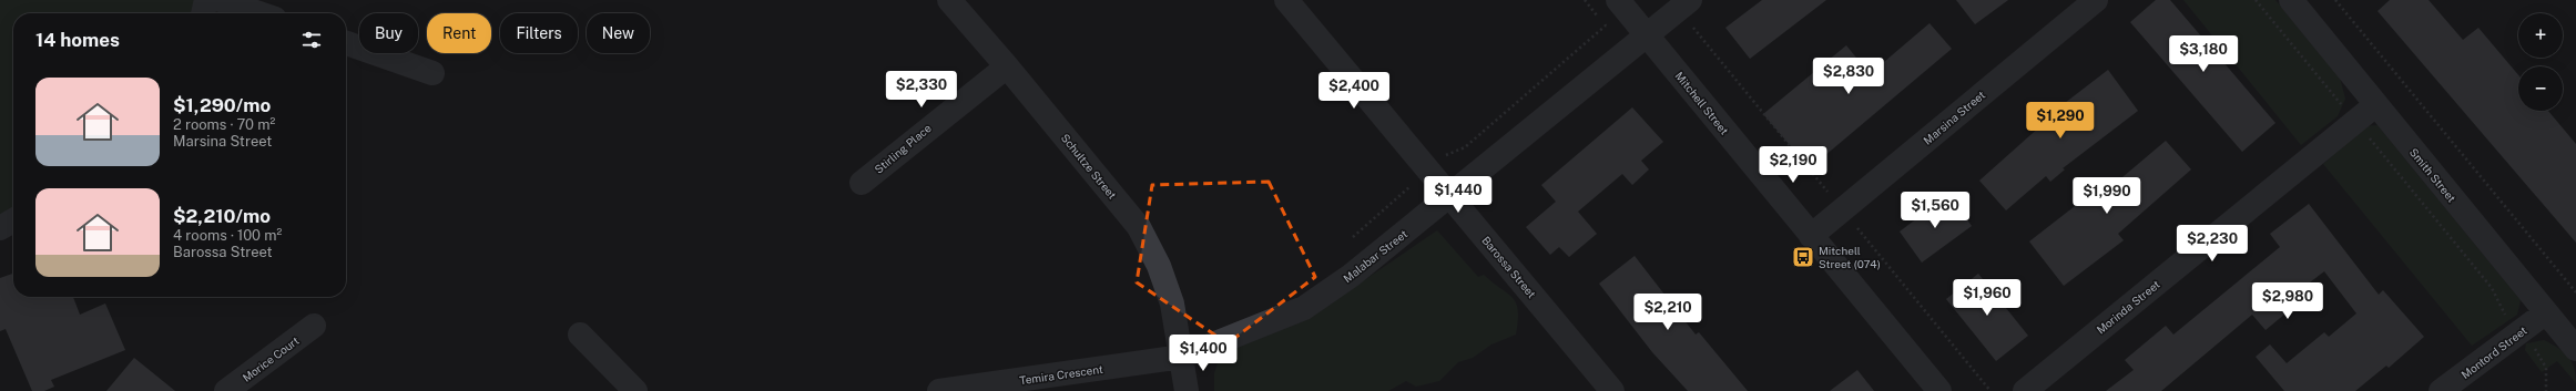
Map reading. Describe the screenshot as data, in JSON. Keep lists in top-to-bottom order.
{
  "streets": {
    "street": [
      "Mitchell Street",
      "Marsina Street",
      "Stirling Place",
      "Schultze Street",
      "Smith Street",
      "Malabar Street",
      "Barossa Street",
      "Morinda Street",
      "Montord Street",
      "Morice Court",
      "Temira Crescent"
    ]
  },
  "crossings": [
    ["Mitchell Street", "Marsina Street"],
    ["Mitchell Street", "Malabar Street"],
    ["Stirling Place", "Schultze Street"],
    ["Schultze Street", "Malabar Street"],
    ["Schultze Street", "Temira Crescent"],
    ["Smith Street", "Morinda Street"],
    ["Smith Street", "Montord Street"],
    ["Malabar Street", "Barossa Street"],
    ["Malabar Street", "Temira Crescent"]
  ],
  "places": {
    "bus stop": ["Mitchell Street (074)"]
  },
  "page": {
    "map_buttons": ["+", "−"],
    "chip": [
      "Buy",
      "Rent",
      "Filters",
      "New"
    ],
    "heading": "14 homes",
    "price": [
      "$3,180",
      "$2,830",
      "$2,330",
      "$2,400",
      "$1,290",
      "$2,190",
      "$1,440",
      "$1,990",
      "$1,560",
      "$2,230",
      "$1,960",
      "$2,980",
      "$2,210",
      "$1,400"
    ],
    "list": [
      {
        "name": "$1,290/mo",
        "note": "2 rooms · 70 m² · Marsina Street"
      },
      {
        "name": "$2,210/mo",
        "note": "4 rooms · 100 m² · Barossa Street"
      }
    ]
  }
}
